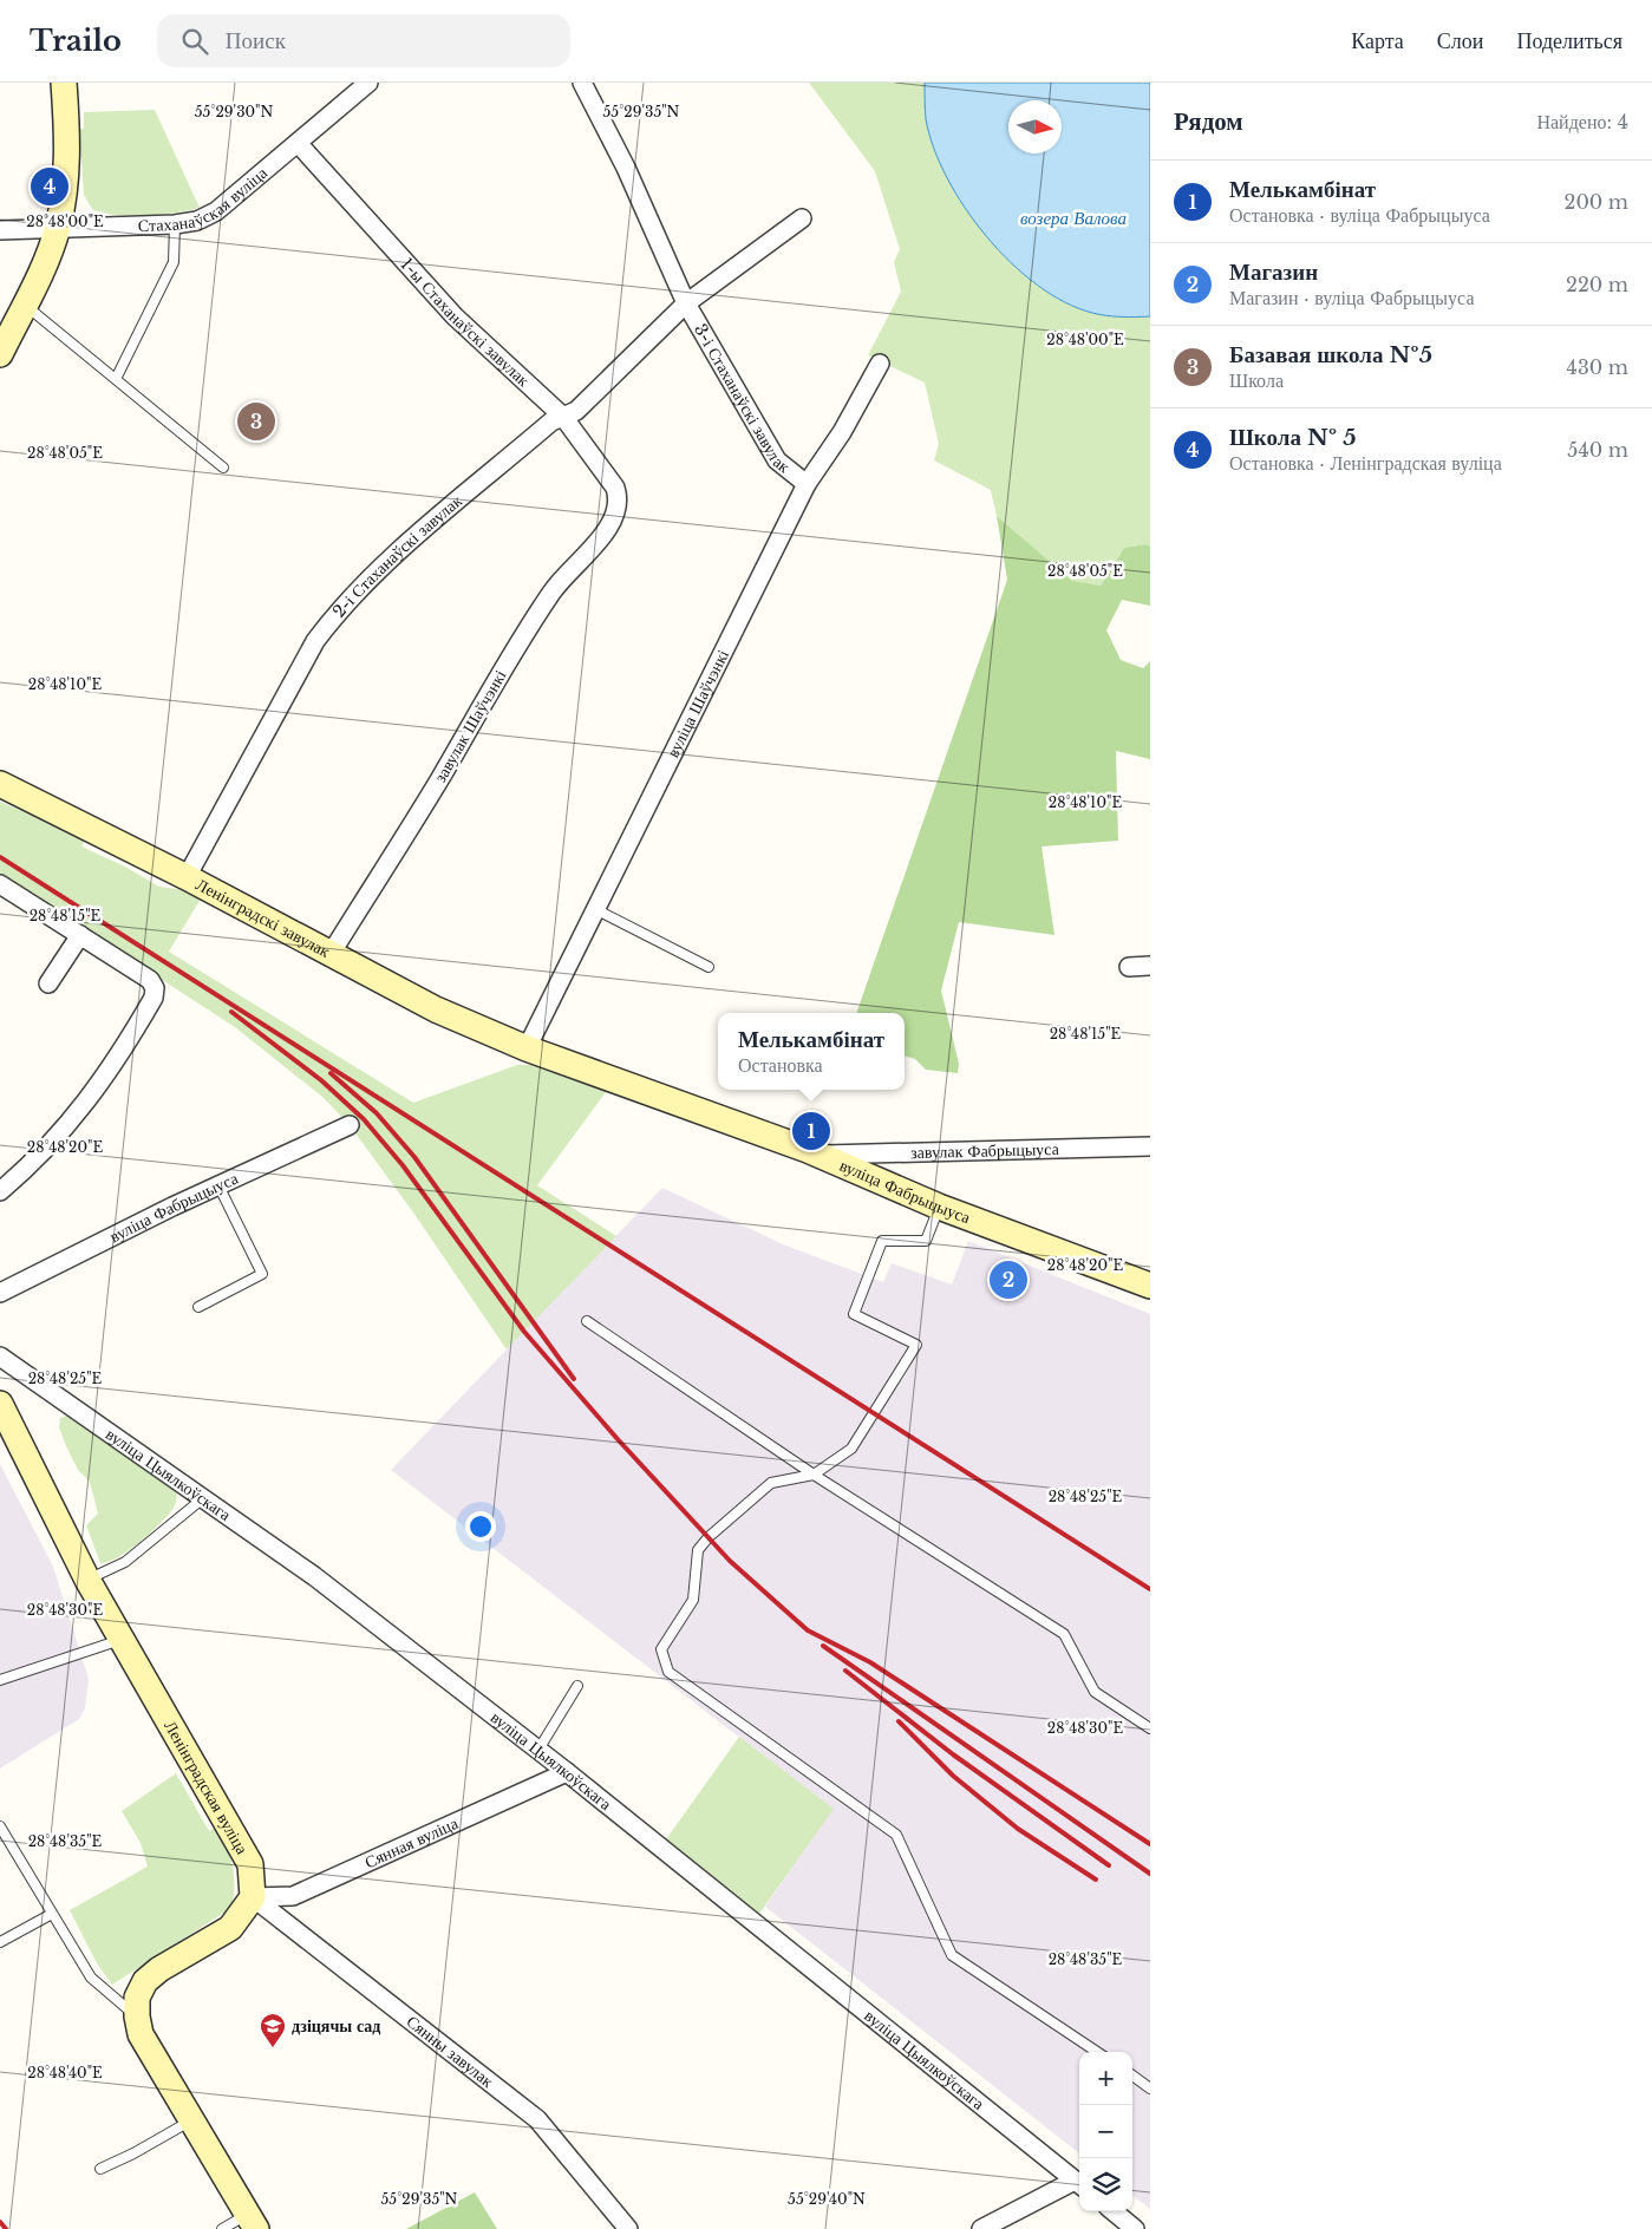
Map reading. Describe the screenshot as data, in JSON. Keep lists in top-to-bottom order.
{
  "streets": {
    "street": [
      "Стаханаўская вуліца",
      "1-ы Стаханаўскі завулак",
      "3-і Стаханаўскі завулак",
      "2-і Стаханаўскі завулак",
      "вуліца Шаўчэнкі",
      "завулак Шаўчэнкі",
      "Ленінградскі завулак",
      "завулак Фабрыцыуса",
      "вуліца Фабрыцыуса",
      "вуліца Цыялкоўскага",
      "Ленінградская вуліца",
      "Сянная вуліца",
      "Сянны завулак"
    ]
  },
  "crossings": [
    ["Стаханаўская вуліца", "1-ы Стаханаўскі завулак"],
    ["1-ы Стаханаўскі завулак", "2-і Стаханаўскі завулак"],
    ["1-ы Стаханаўскі завулак", "завулак Шаўчэнкі"],
    ["3-і Стаханаўскі завулак", "2-і Стаханаўскі завулак"],
    ["3-і Стаханаўскі завулак", "вуліца Шаўчэнкі"],
    ["2-і Стаханаўскі завулак", "Ленінградскі завулак"],
    ["вуліца Шаўчэнкі", "Ленінградскі завулак"],
    ["вуліца Шаўчэнкі", "вуліца Фабрыцыуса"],
    ["завулак Шаўчэнкі", "Ленінградскі завулак"],
    ["Ленінградскі завулак", "вуліца Фабрыцыуса"],
    ["завулак Фабрыцыуса", "вуліца Фабрыцыуса"],
    ["вуліца Цыялкоўскага", "Сянная вуліца"],
    ["Ленінградская вуліца", "Сянная вуліца"],
    ["Ленінградская вуліца", "Сянны завулак"],
    ["Сянная вуліца", "Сянны завулак"]
  ],
  "water": ["возера Валова"],
  "places": {
    "school or university": ["дзіцячы сад"]
  },
  "north": "right",
  "page": {
    "header": "Trailo",
    "search": "Поиск",
    "nav": ["Карта", "Слои", "Поделиться"],
    "heading": ["Рядом", "Найдено: 4"],
    "list": [
      {
        "mark": "1",
        "name": "Мелькамбінат",
        "note": "Остановка · вуліца Фабрыцыуса",
        "value": "200 m"
      },
      {
        "mark": "2",
        "name": "Магазин",
        "note": "Магазин · вуліца Фабрыцыуса",
        "value": "220 m"
      },
      {
        "mark": "3",
        "name": "Базавая школа №5",
        "note": "Школа",
        "value": "430 m"
      },
      {
        "mark": "4",
        "name": "Школа № 5",
        "note": "Остановка · Ленінградская вуліца",
        "value": "540 m"
      }
    ],
    "pins": [
      "4",
      "3",
      "1",
      "2"
    ],
    "popup": ["Мелькамбінат", "Остановка"],
    "map_buttons": ["+", "−"]
  },
  "coordinates": [
    "55°29'30\"N",
    "55°29'35\"N",
    "28°48'00\"E",
    "28°48'05\"E",
    "28°48'10\"E",
    "28°48'15\"E",
    "28°48'20\"E",
    "28°48'25\"E",
    "28°48'30\"E",
    "28°48'35\"E",
    "28°48'40\"E",
    "55°29'40\"N"
  ]
}
